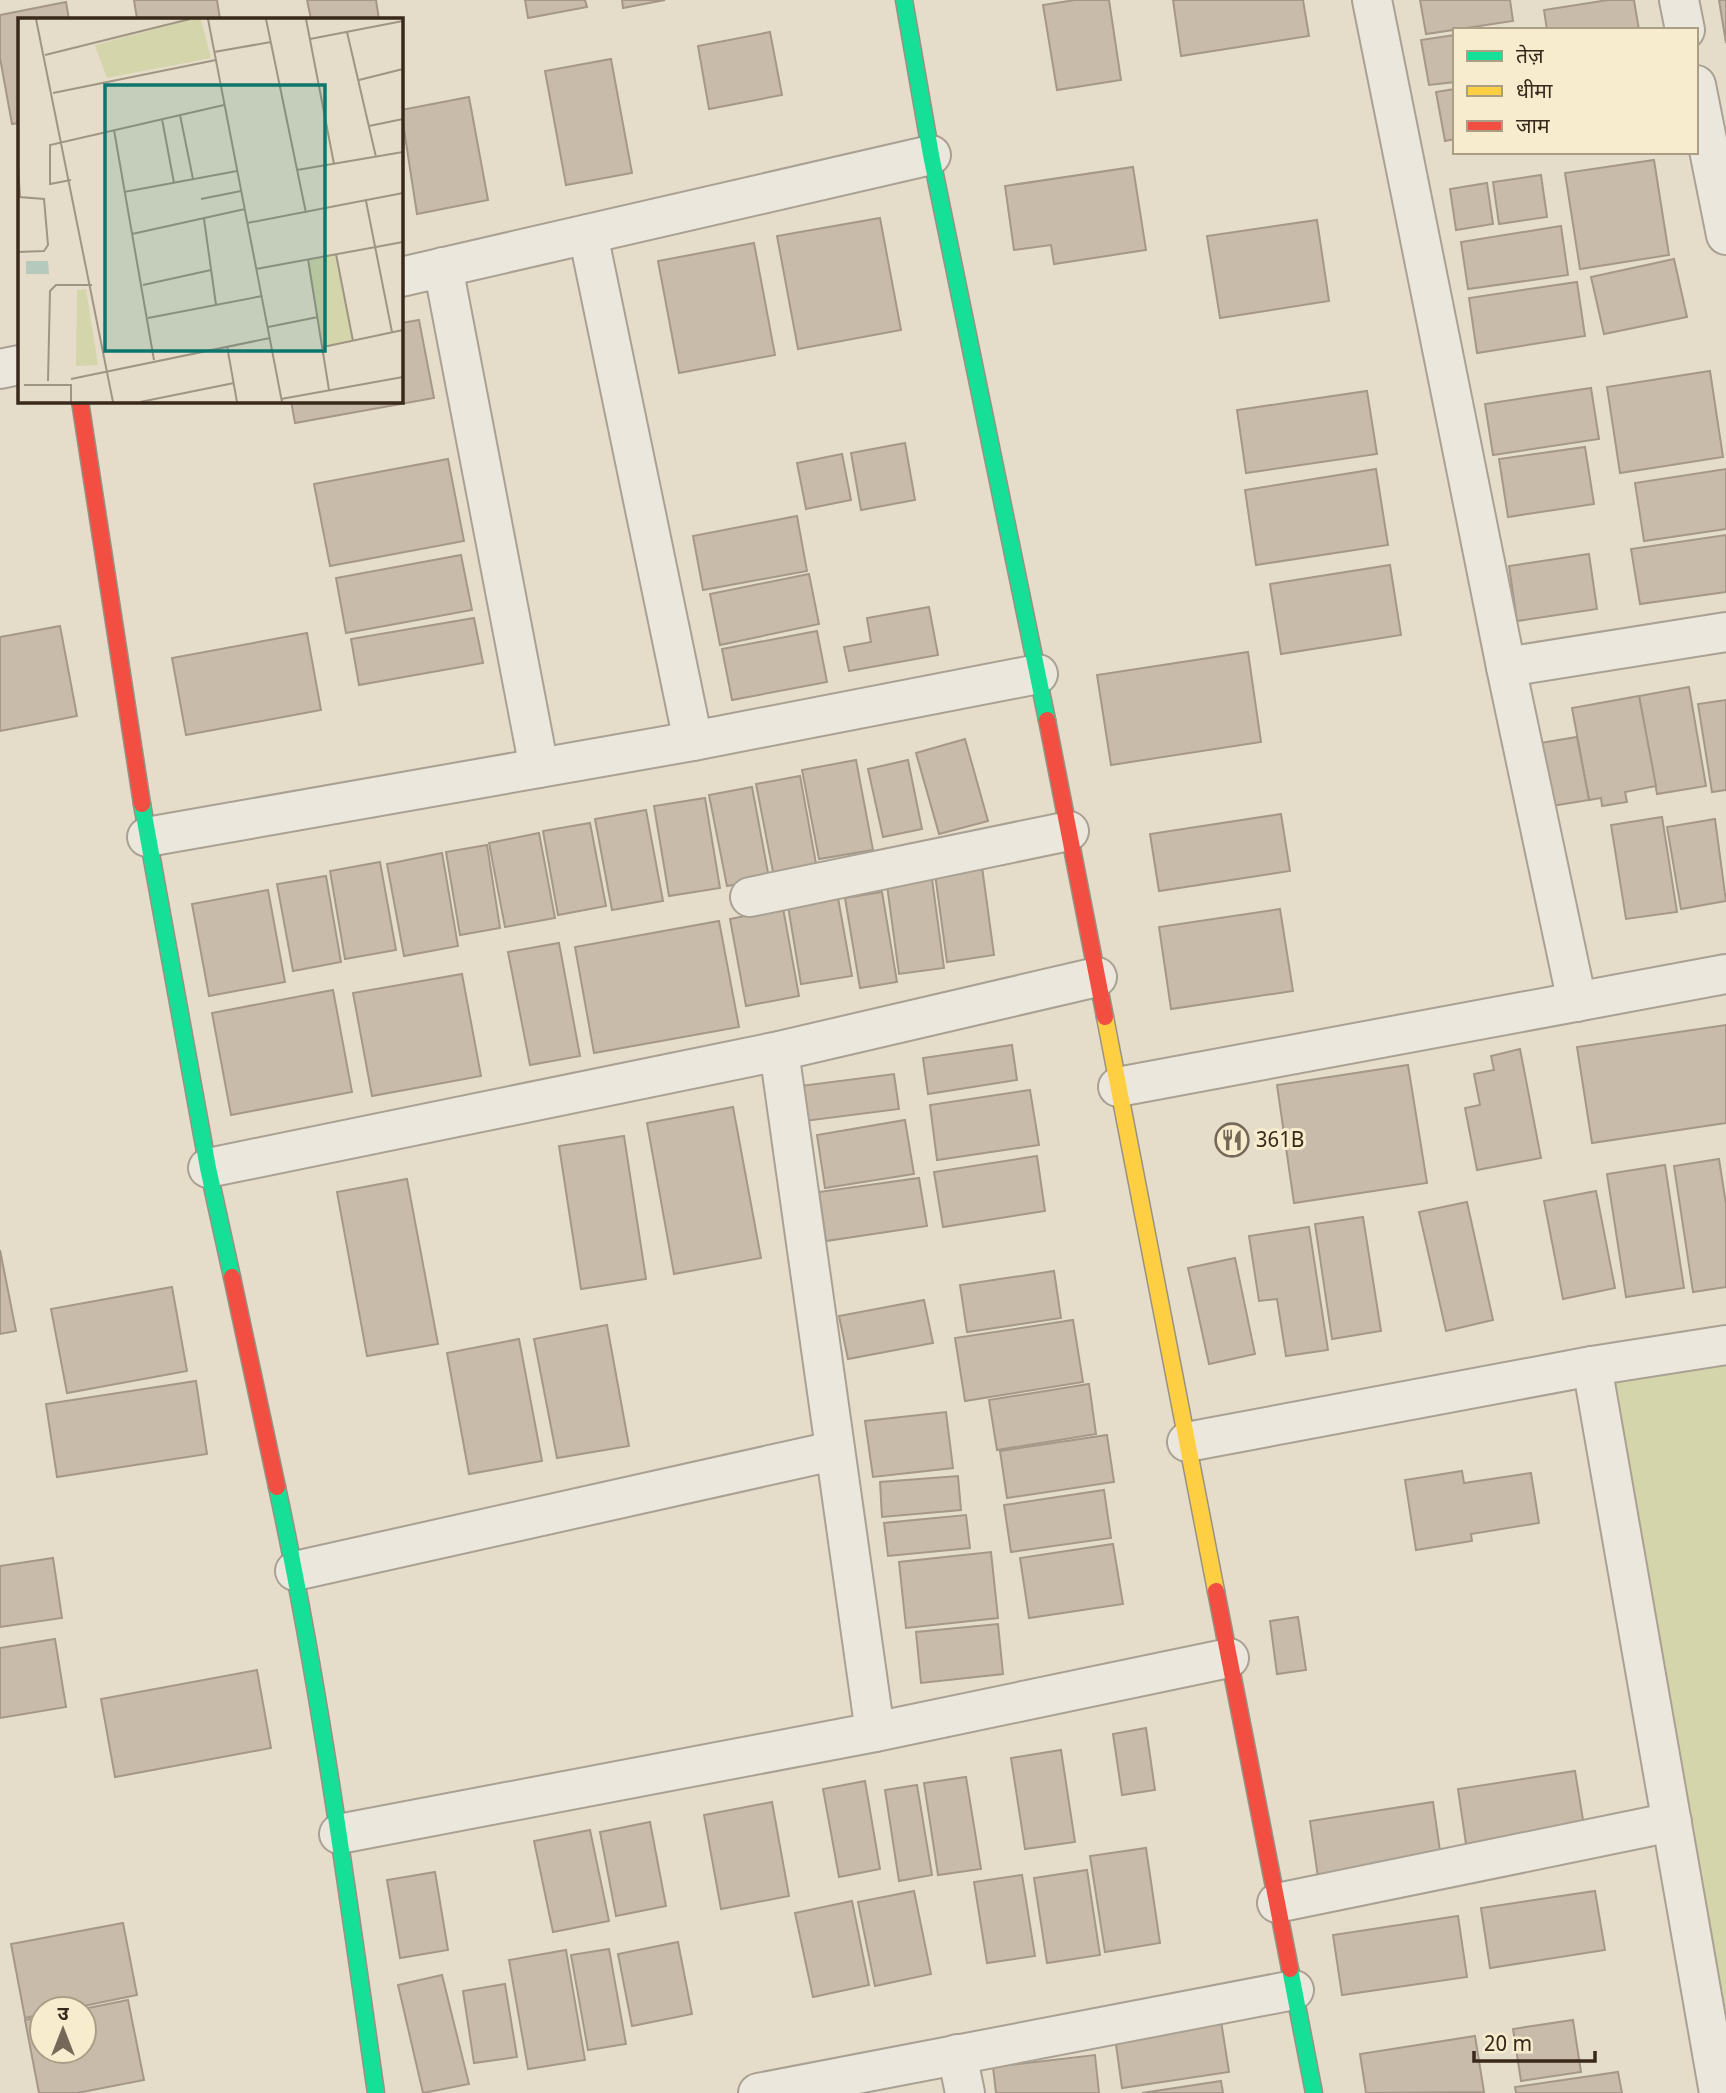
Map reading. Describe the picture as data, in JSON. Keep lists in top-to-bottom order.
{
  "places": {
    "restaurant": ["361B"]
  },
  "legend": ["तेज़", "धीमा", "जाम"],
  "scale_bar": "20 m",
  "north": "top"
}
